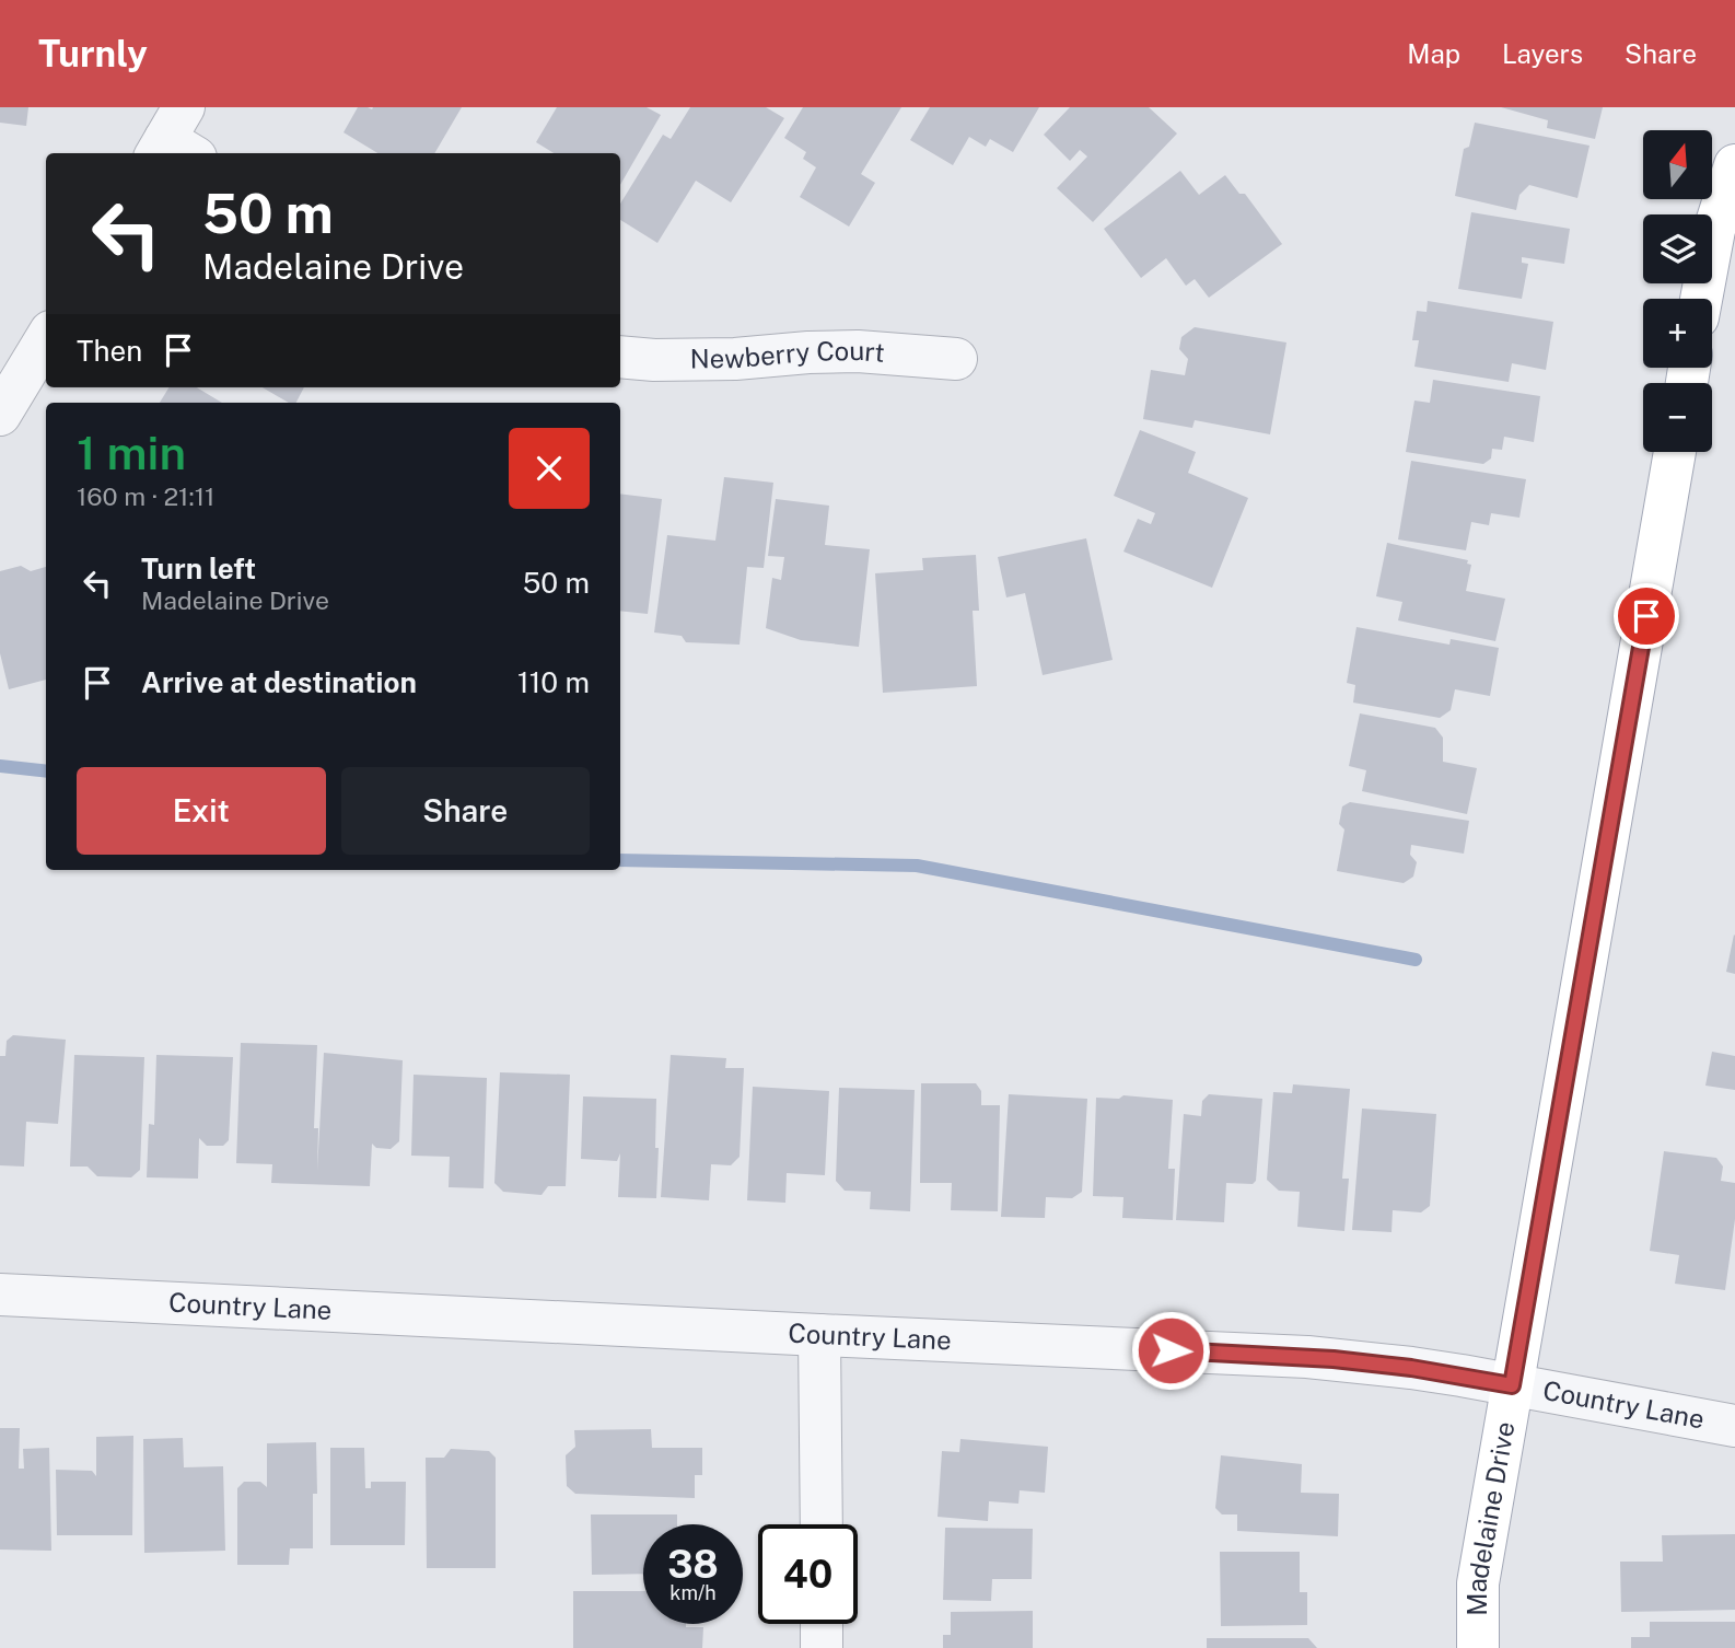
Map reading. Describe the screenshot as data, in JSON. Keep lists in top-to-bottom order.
{
  "streets": {
    "main road": ["Madelaine Drive"],
    "street": ["Newberry Court", "Country Lane"]
  },
  "crossings": [
    ["Country Lane", "Madelaine Drive"]
  ],
  "north": "top",
  "page": {
    "header": "Turnly",
    "nav": ["Map", "Layers", "Share"],
    "map_buttons": ["+", "−"],
    "turn": ["50 m", "Madelaine Drive"],
    "then": "Then",
    "heading": ["1 min", "160 m · 21:11"],
    "list": [
      {
        "name": "Turn left",
        "note": "Madelaine Drive",
        "value": "50 m"
      },
      {
        "name": "Arrive at destination",
        "value": "110 m"
      }
    ],
    "buttons": ["Exit", "Share"],
    "speed": "38 km/h",
    "limit": "40"
  }
}
